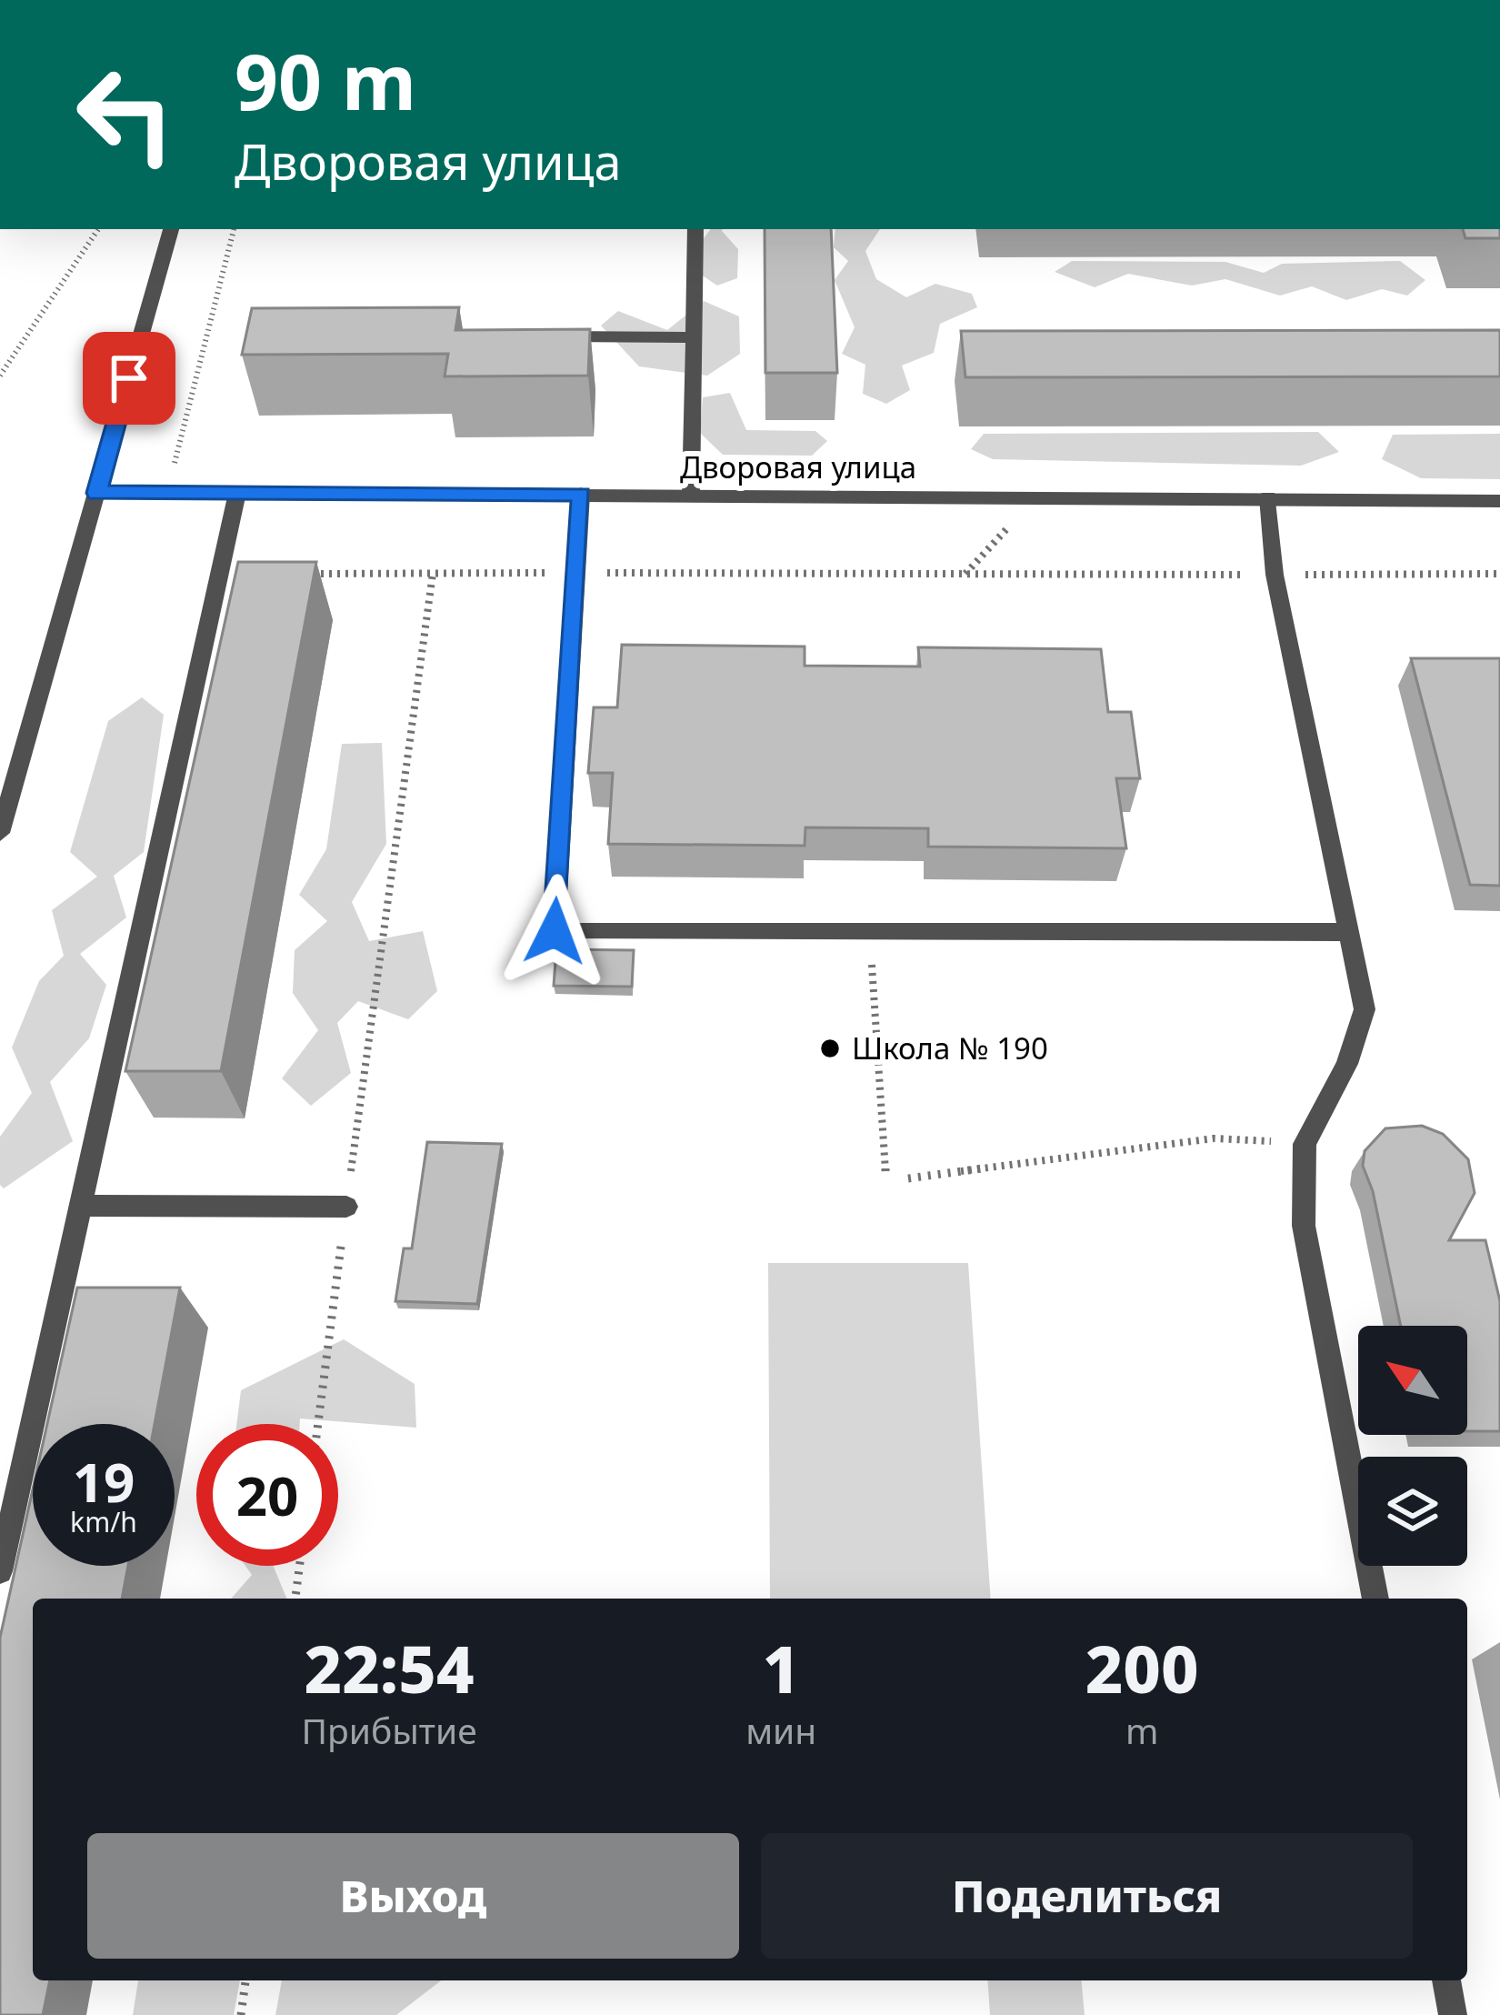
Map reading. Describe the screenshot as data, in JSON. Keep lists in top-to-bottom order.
{
  "streets": {
    "street": ["Дворовая улица"]
  },
  "places": ["Школа № 190"],
  "north": "top left",
  "page": {
    "turn": ["90 m", "Дворовая улица"],
    "speed": "19 km/h",
    "limit": "20",
    "eta": [
      "22:54",
      "Прибытие",
      "1",
      "мин",
      "200",
      "m"
    ],
    "buttons": ["Выход", "Поделиться"]
  }
}
